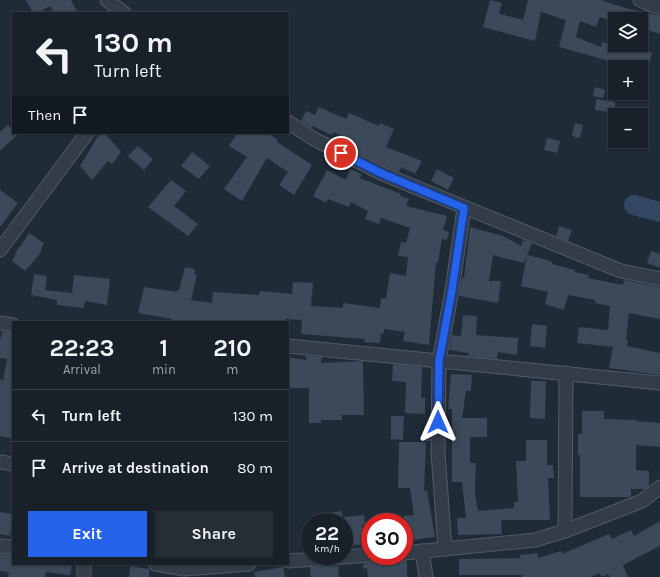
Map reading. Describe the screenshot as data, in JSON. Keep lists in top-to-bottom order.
{
  "page": {
    "map_buttons": ["+", "−"],
    "turn": ["130 m", "Turn left"],
    "then": "Then",
    "eta": [
      "22:23",
      "Arrival",
      "1",
      "min",
      "210",
      "m"
    ],
    "list": [
      {
        "name": "Turn left",
        "value": "130 m"
      },
      {
        "name": "Arrive at destination",
        "value": "80 m"
      }
    ],
    "buttons": ["Exit", "Share"],
    "speed": "22 km/h",
    "limit": "30"
  }
}
